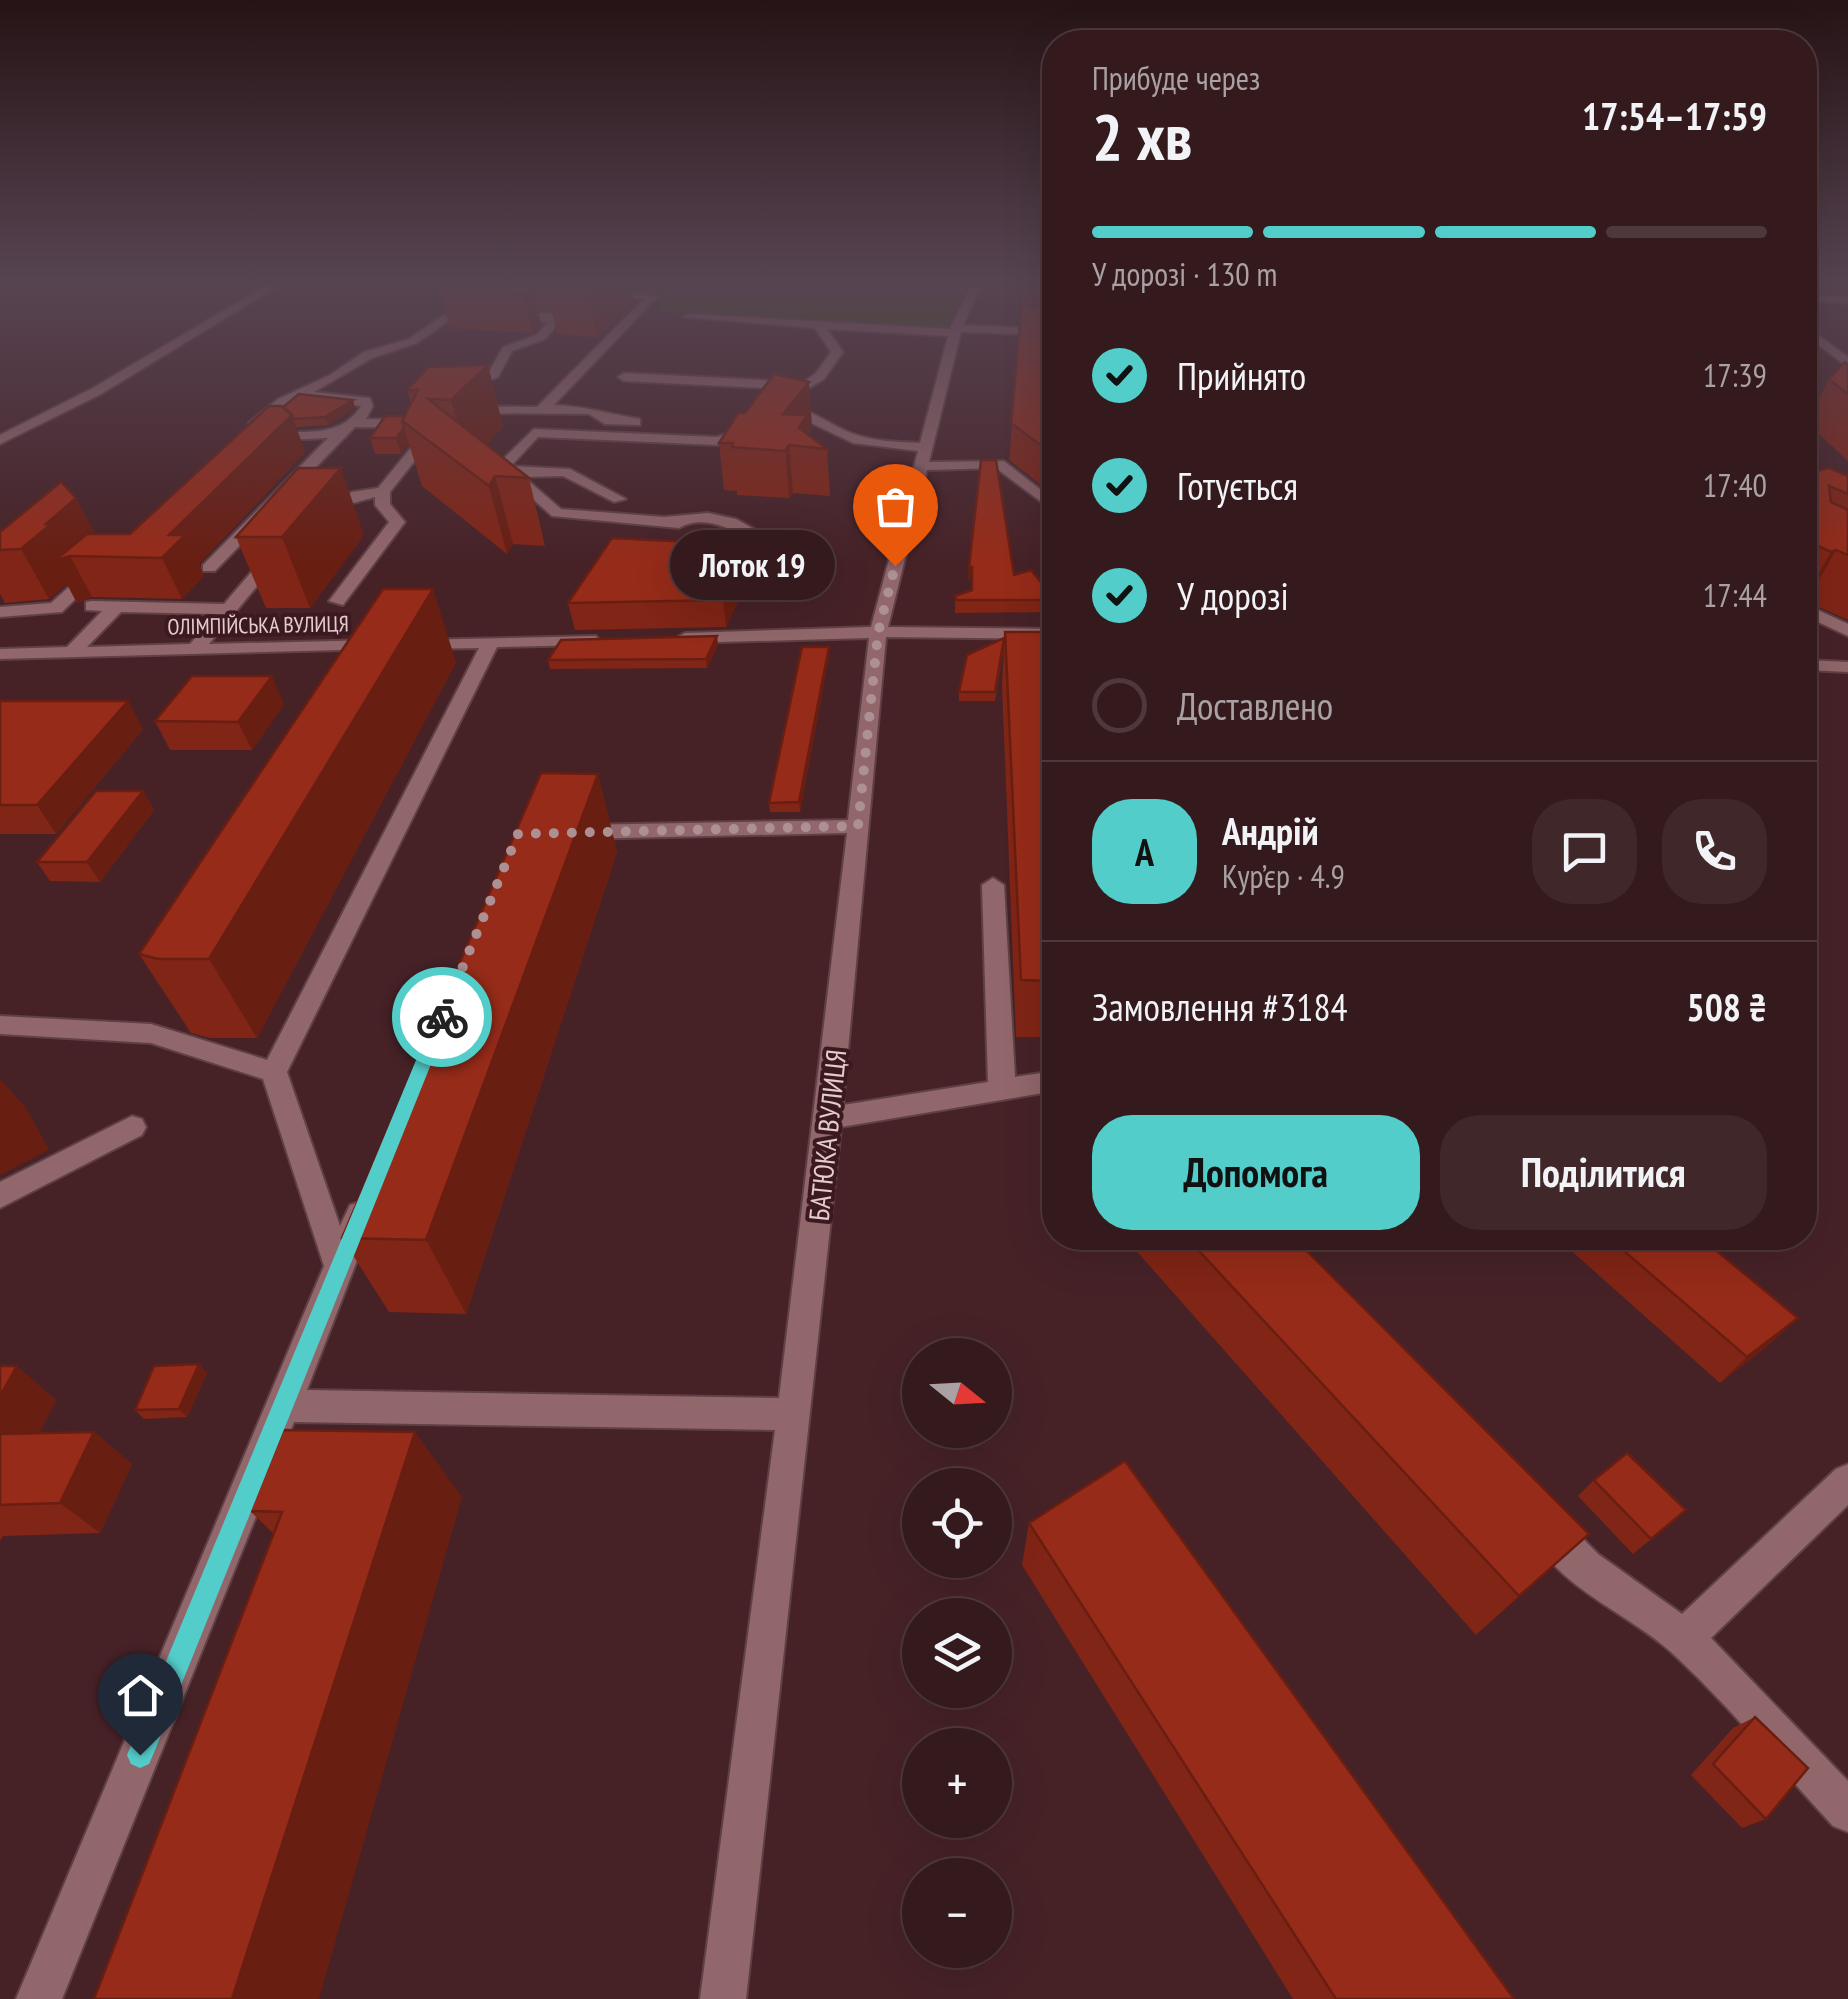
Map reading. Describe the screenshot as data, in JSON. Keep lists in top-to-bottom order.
{
  "streets": {
    "street": ["ОЛІМПІЙСЬКА ВУЛИЦЯ", "БАТЮКА ВУЛИЦЯ"]
  },
  "places": ["Лоток 19"],
  "north": "right",
  "page": {
    "heading": ["2 хв", "Прибуде через", "17:54–17:59"],
    "panel": [
      "Андрій",
      "Кур’єр · 4.9",
      "Замовлення #3184",
      "508 ₴"
    ],
    "bar": "У дорозі · 130 m",
    "list": [
      ["Прийнято", "17:39"],
      ["Готується", "17:40"],
      ["У дорозі", "17:44"],
      "Доставлено"
    ],
    "bubble": "Лоток 19",
    "round": "А",
    "buttons": ["Допомога", "Поділитися"],
    "map_buttons": ["+", "−"]
  }
}
